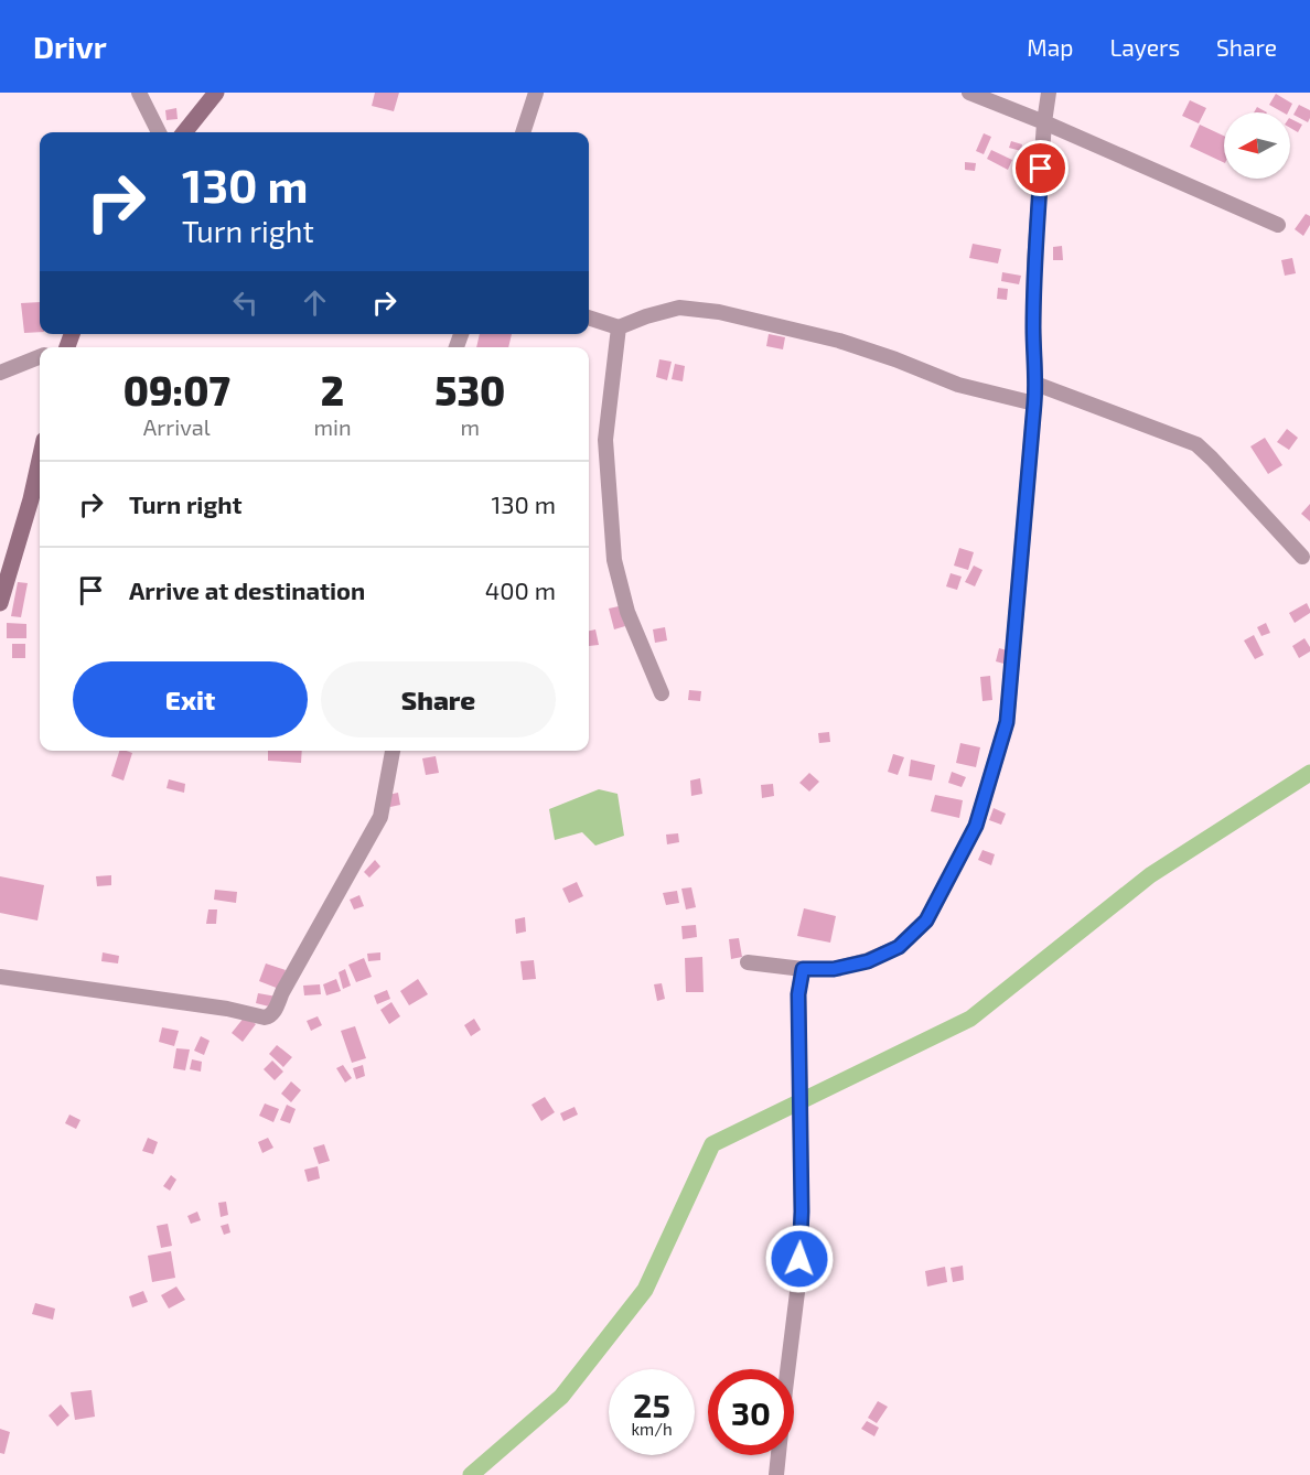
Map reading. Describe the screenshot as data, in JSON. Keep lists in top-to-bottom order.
{
  "north": "left",
  "page": {
    "header": "Drivr",
    "nav": ["Map", "Layers", "Share"],
    "turn": ["130 m", "Turn right"],
    "eta": [
      "09:07",
      "Arrival",
      "2",
      "min",
      "530",
      "m"
    ],
    "list": [
      {
        "name": "Turn right",
        "value": "130 m"
      },
      {
        "name": "Arrive at destination",
        "value": "400 m"
      }
    ],
    "buttons": ["Exit", "Share"],
    "speed": "25 km/h",
    "limit": "30"
  }
}
